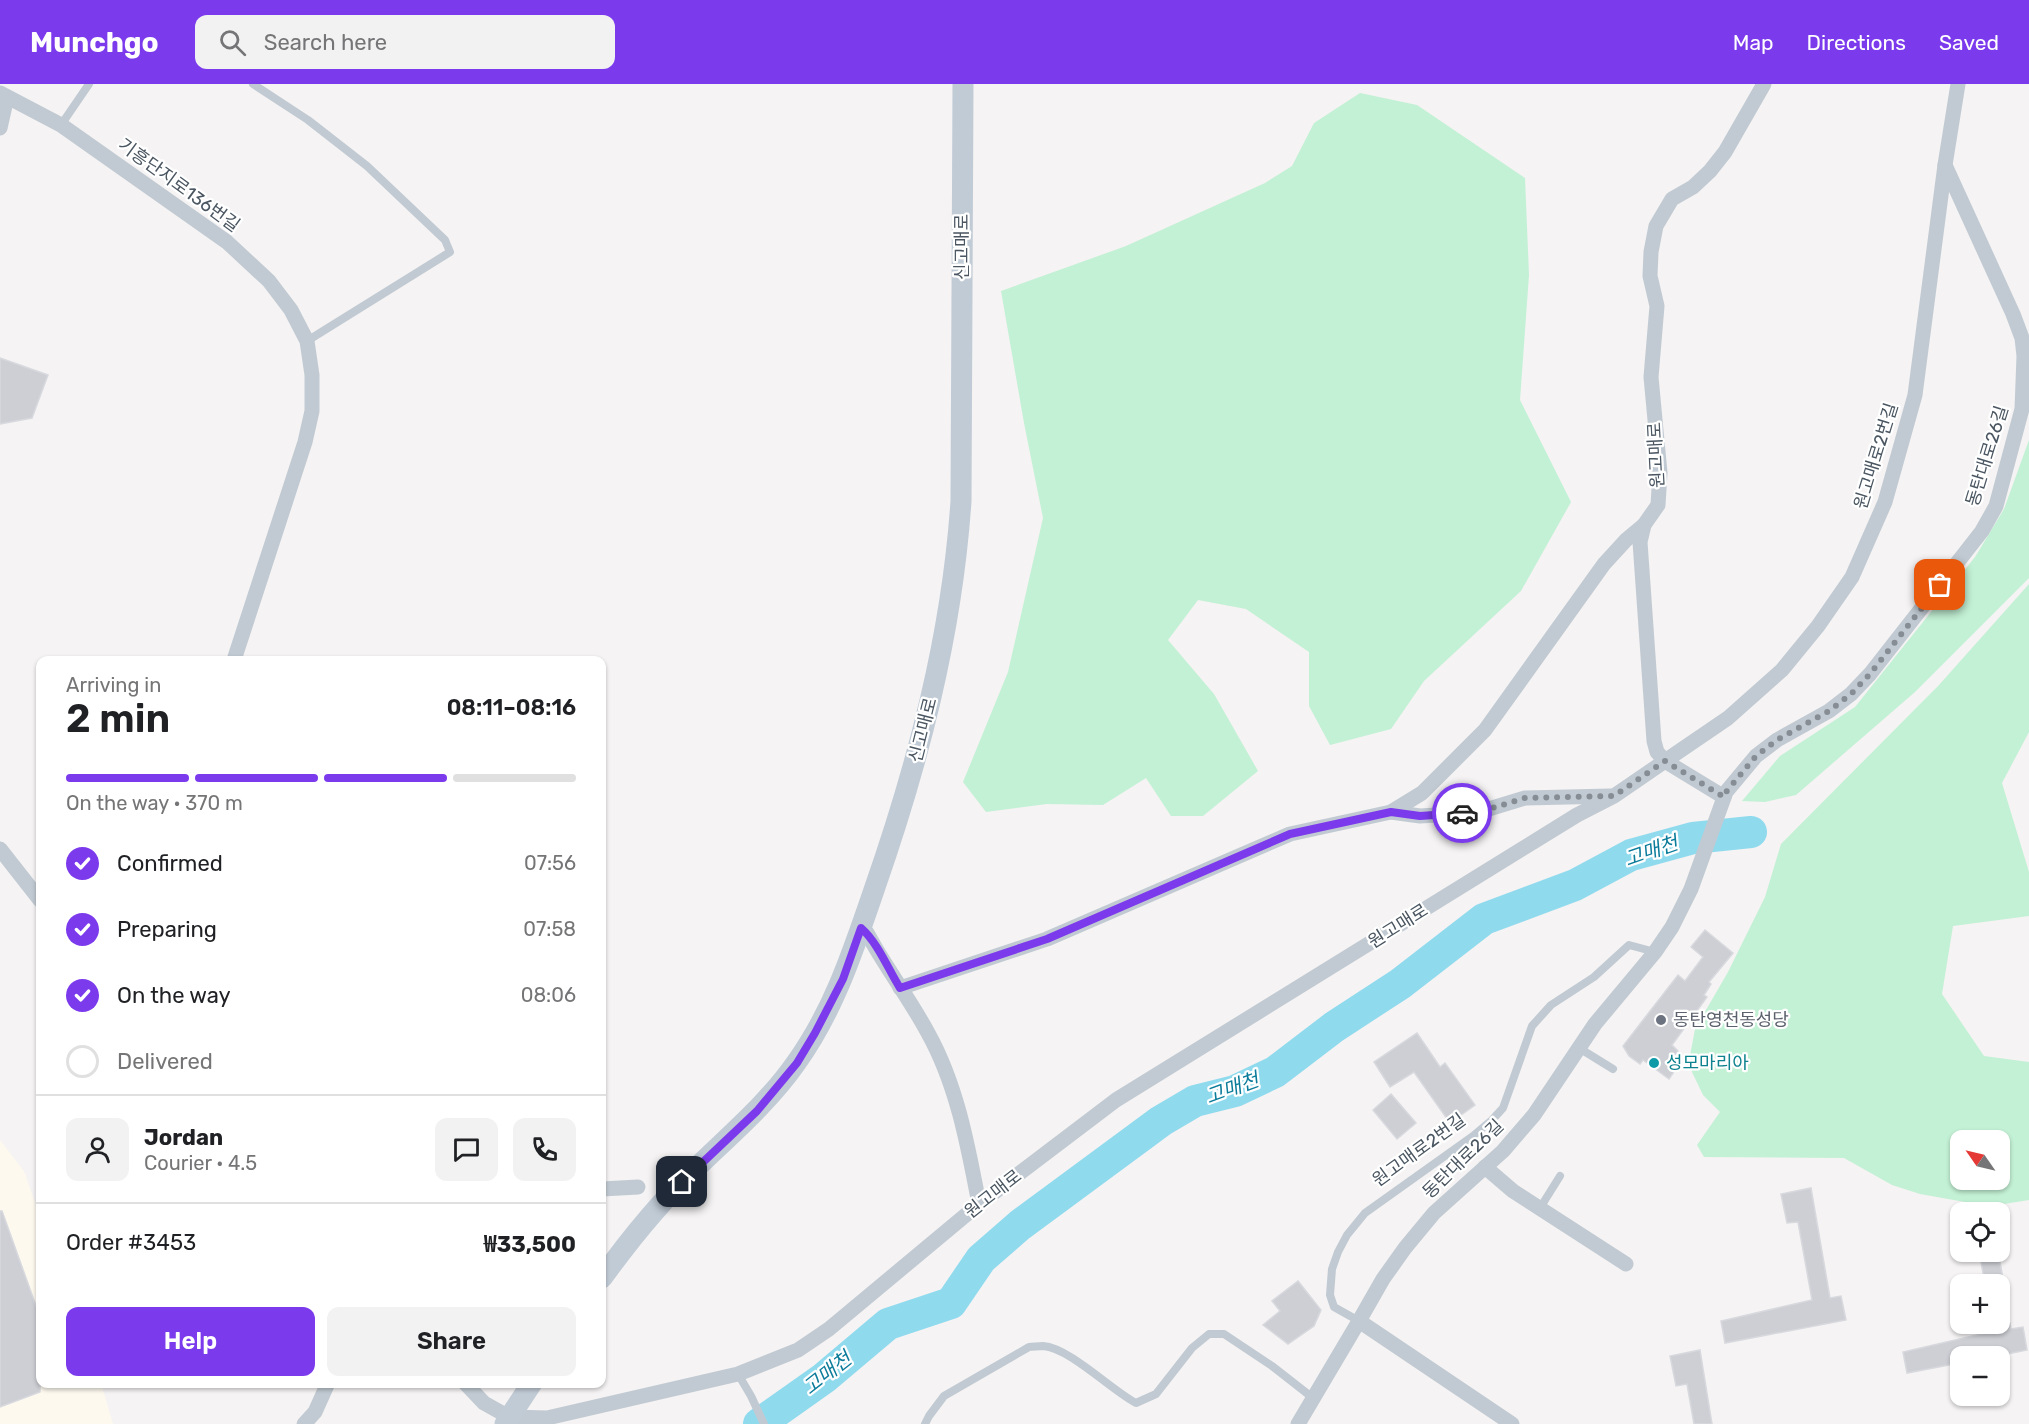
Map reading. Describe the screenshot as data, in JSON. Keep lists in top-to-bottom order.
{
  "streets": {
    "street": [
      "기흥단지로136번길",
      "신고매로",
      "원고매로",
      "원고매로2번길",
      "동탄대로26길"
    ]
  },
  "crossings": [
    ["원고매로", "원고매로2번길"],
    ["원고매로2번길", "동탄대로26길"]
  ],
  "water": ["고매천"],
  "places": ["동탄영천동성당", "성모마리아"],
  "north": "top left",
  "page": {
    "header": "Munchgo",
    "search": "Search here",
    "nav": ["Map", "Directions", "Saved"],
    "heading": ["2 min", "Arriving in", "08:11–08:16"],
    "panel": [
      "Jordan",
      "Courier · 4.5",
      "Order #3453",
      "₩33,500"
    ],
    "bar": "On the way · 370 m",
    "list": [
      ["Confirmed", "07:56"],
      ["Preparing", "07:58"],
      ["On the way", "08:06"],
      "Delivered"
    ],
    "map_buttons": ["+", "−"],
    "buttons": ["Help", "Share"]
  }
}
